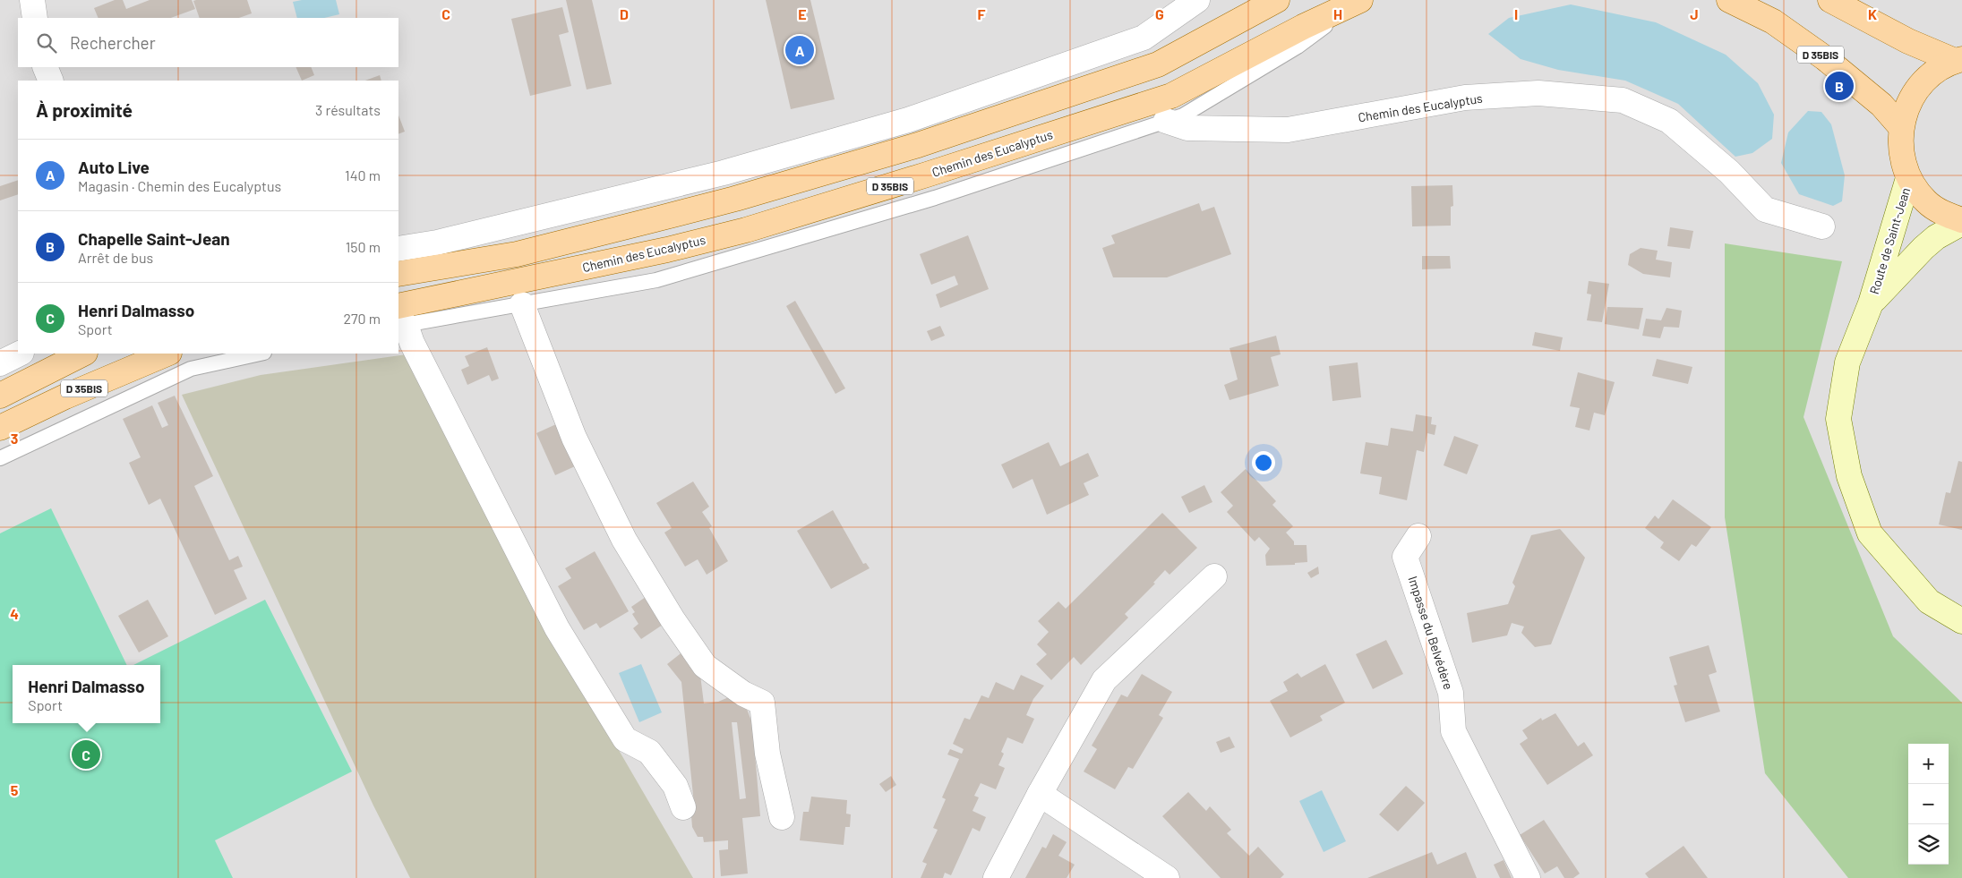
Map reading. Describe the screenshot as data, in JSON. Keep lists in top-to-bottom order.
{
  "streets": {
    "main road": ["D 35BIS", "Chemin des Eucalyptus"],
    "street": ["Route de Saint-Jean", "Impasse du Belvédère"]
  },
  "page": {
    "search": "Rechercher",
    "pins": ["A", "B", "C"],
    "heading": ["À proximité", "3 résultats"],
    "list": [
      {
        "mark": "A",
        "name": "Auto Live",
        "note": "Magasin · Chemin des Eucalyptus",
        "value": "140 m"
      },
      {
        "mark": "B",
        "name": "Chapelle Saint-Jean",
        "note": "Arrêt de bus",
        "value": "150 m"
      },
      {
        "mark": "C",
        "name": "Henri Dalmasso",
        "note": "Sport",
        "value": "270 m"
      }
    ],
    "popup": ["Henri Dalmasso", "Sport"],
    "map_buttons": ["+", "−"]
  },
  "grid": {
    "columns": [
      "C",
      "D",
      "E",
      "F",
      "G",
      "H",
      "I",
      "J",
      "K"
    ],
    "rows": ["3", "4", "5"]
  }
}
